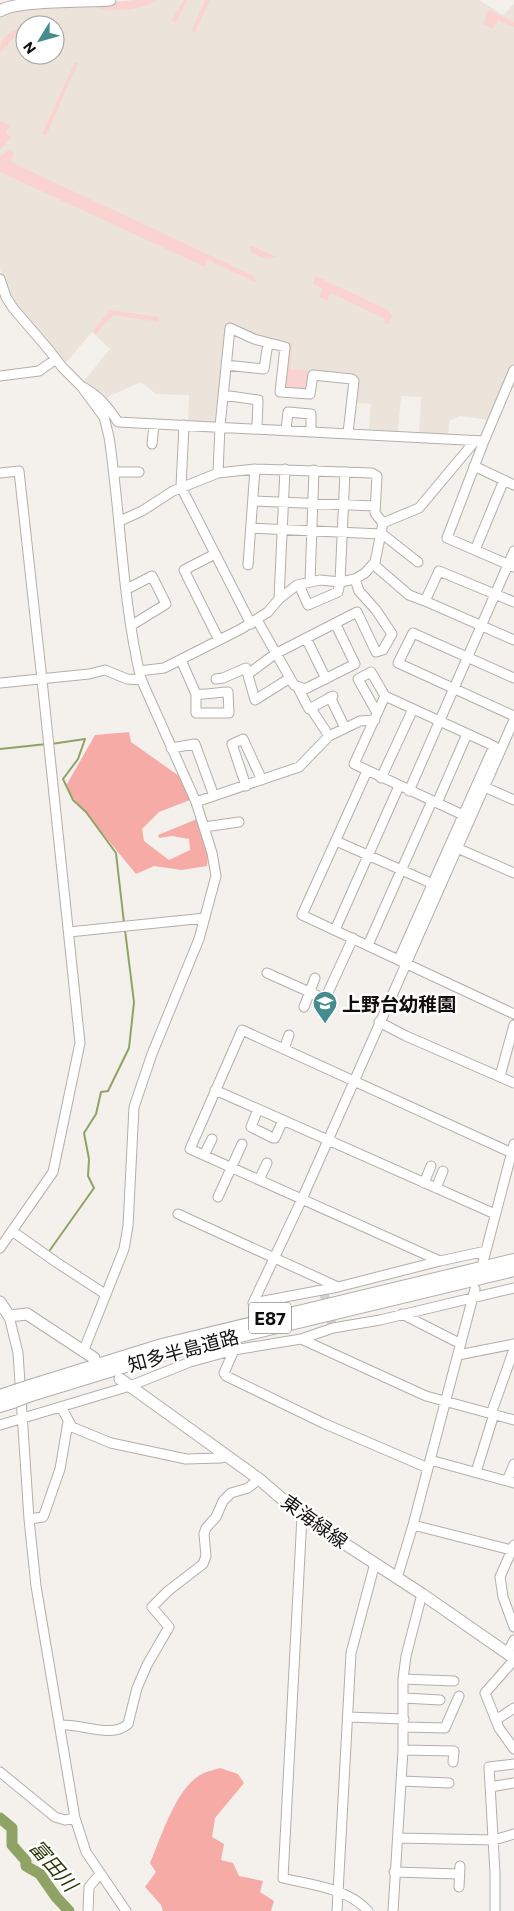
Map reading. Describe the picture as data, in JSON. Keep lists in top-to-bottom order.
{
  "streets": {
    "highway": ["E87", "知多半島道路"],
    "main road": ["東海緑線"]
  },
  "water": ["富田川"],
  "places": {
    "school or university": ["上野台幼稚園"]
  },
  "north": "bottom left"
}
